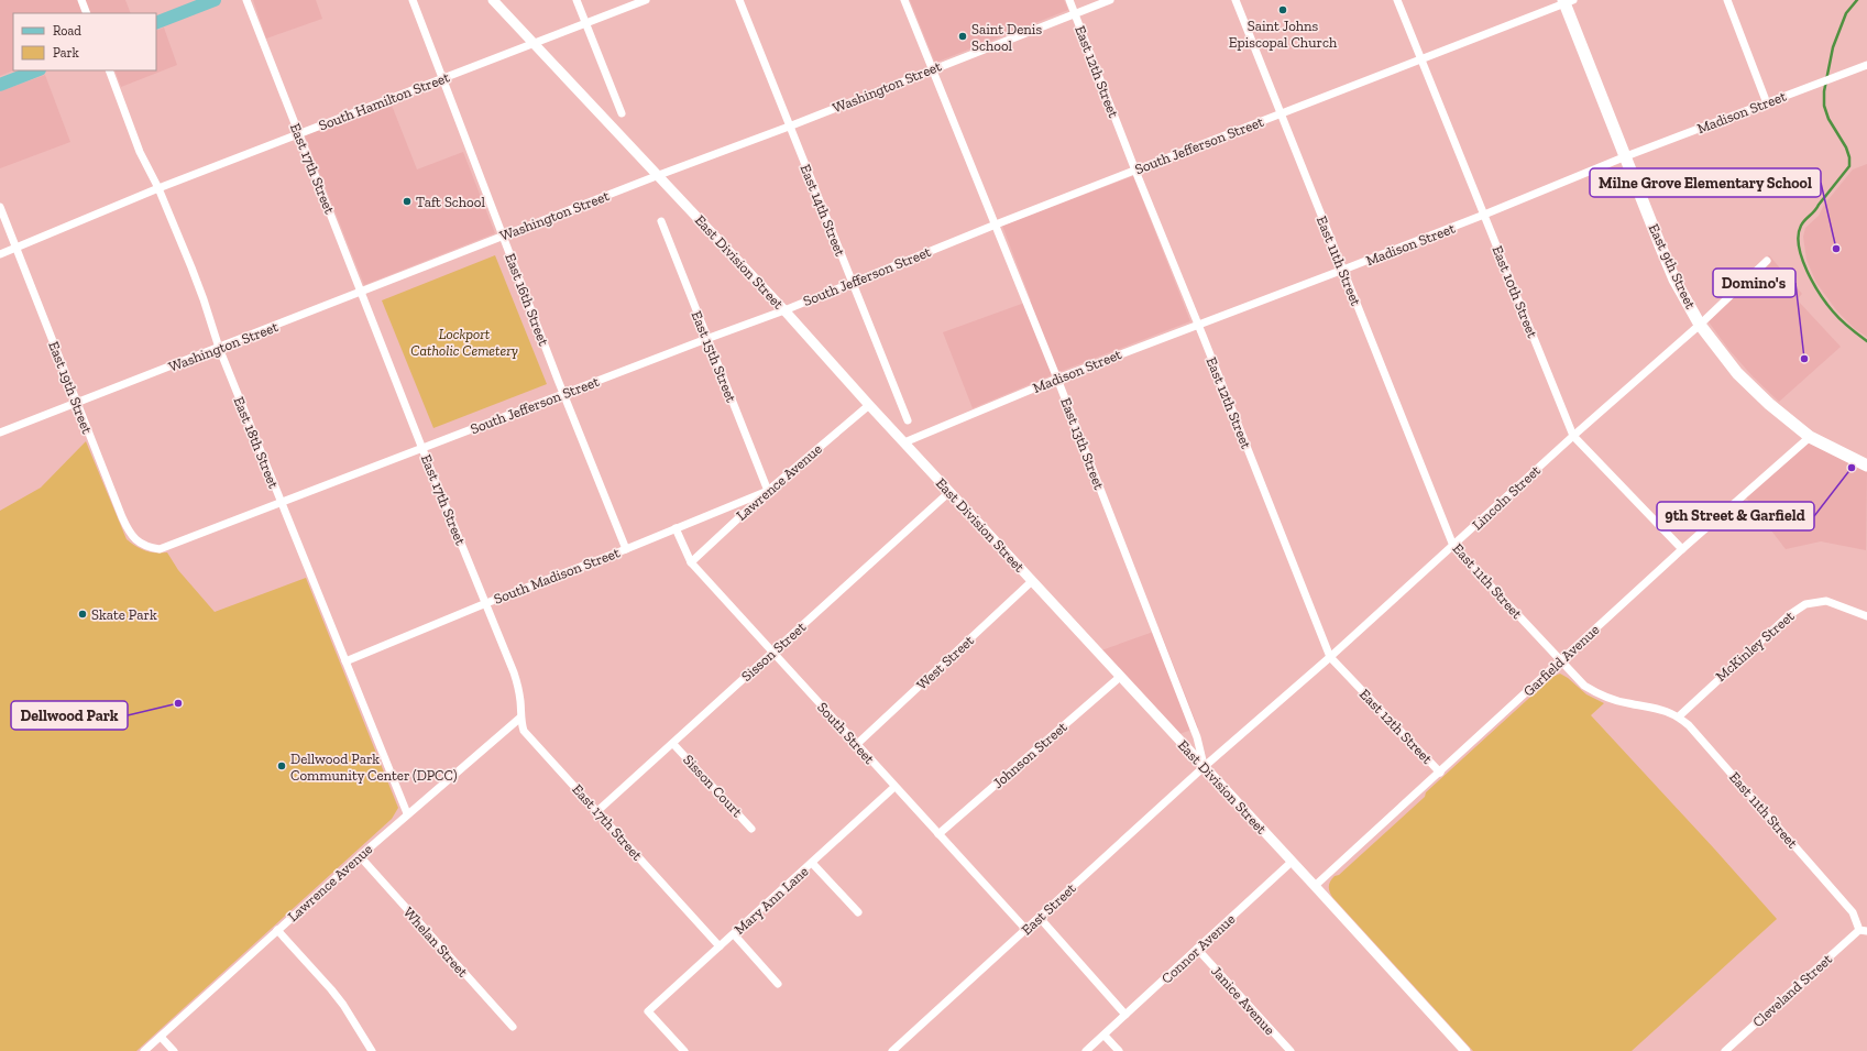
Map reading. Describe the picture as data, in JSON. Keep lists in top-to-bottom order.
{
  "streets": {
    "main road": ["East 9th Street"],
    "street": [
      "East 12th Street",
      "Washington Street",
      "South Hamilton Street",
      "Madison Street",
      "South Jefferson Street",
      "East 17th Street",
      "East 14th Street",
      "East 11th Street",
      "East Division Street",
      "East 10th Street",
      "East 16th Street",
      "East 15th Street",
      "East 19th Street",
      "East 18th Street",
      "East 13th Street",
      "Lawrence Avenue",
      "Lincoln Street",
      "South Madison Street",
      "McKinley Street",
      "Sisson Street",
      "Garfield Avenue",
      "West Street",
      "South Street",
      "Johnson Street",
      "Sisson Court",
      "Mary Ann Lane",
      "East Street",
      "Whelan Street",
      "Connor Avenue",
      "Cleveland Street",
      "Janice Avenue"
    ]
  },
  "crossings": [
    ["East 12th Street", "Washington Street"],
    ["East 12th Street", "Madison Street"],
    ["East 12th Street", "South Jefferson Street"],
    ["East 12th Street", "Lincoln Street"],
    ["East 12th Street", "Garfield Avenue"],
    ["Washington Street", "East 17th Street"],
    ["Washington Street", "East 14th Street"],
    ["Washington Street", "East Division Street"],
    ["Washington Street", "East 16th Street"],
    ["Washington Street", "East 19th Street"],
    ["Washington Street", "East 18th Street"],
    ["Washington Street", "East 13th Street"],
    ["South Hamilton Street", "East 17th Street"],
    ["South Hamilton Street", "East Division Street"],
    ["South Hamilton Street", "East 16th Street"],
    ["South Hamilton Street", "East 19th Street"],
    ["South Hamilton Street", "East 18th Street"],
    ["Madison Street", "East 11th Street"],
    ["Madison Street", "East Division Street"],
    ["Madison Street", "East 9th Street"],
    ["Madison Street", "East 10th Street"],
    ["Madison Street", "East 13th Street"],
    ["South Jefferson Street", "East 17th Street"],
    ["South Jefferson Street", "East 14th Street"],
    ["South Jefferson Street", "East 11th Street"],
    ["South Jefferson Street", "East Division Street"],
    ["South Jefferson Street", "East 9th Street"],
    ["South Jefferson Street", "East 10th Street"],
    ["South Jefferson Street", "East 16th Street"],
    ["South Jefferson Street", "East 15th Street"],
    ["South Jefferson Street", "East 19th Street"],
    ["South Jefferson Street", "East 18th Street"],
    ["South Jefferson Street", "East 13th Street"],
    ["East 17th Street", "Lawrence Avenue"],
    ["East 17th Street", "South Madison Street"],
    ["East 17th Street", "Sisson Street"],
    ["East 17th Street", "Mary Ann Lane"],
    ["East 11th Street", "Lincoln Street"],
    ["East 11th Street", "McKinley Street"],
    ["East 11th Street", "Garfield Avenue"],
    ["East 11th Street", "Cleveland Street"],
    ["East Division Street", "East 13th Street"],
    ["East Division Street", "Lawrence Avenue"],
    ["East Division Street", "Lincoln Street"],
    ["East Division Street", "Sisson Street"],
    ["East Division Street", "Garfield Avenue"],
    ["East Division Street", "West Street"],
    ["East Division Street", "Johnson Street"],
    ["East Division Street", "East Street"],
    ["East Division Street", "Connor Avenue"],
    ["East 9th Street", "Lincoln Street"],
    ["East 9th Street", "Garfield Avenue"],
    ["East 10th Street", "Lincoln Street"],
    ["East 10th Street", "Garfield Avenue"],
    ["East 16th Street", "South Madison Street"],
    ["East 15th Street", "Lawrence Avenue"],
    ["East 15th Street", "South Madison Street"],
    ["East 18th Street", "Lawrence Avenue"],
    ["East 18th Street", "South Madison Street"],
    ["East 13th Street", "Lincoln Street"],
    ["East 13th Street", "East Street"],
    ["Lawrence Avenue", "South Madison Street"],
    ["Lawrence Avenue", "South Street"],
    ["Lawrence Avenue", "Whelan Street"],
    ["Lincoln Street", "East Street"],
    ["South Madison Street", "South Street"],
    ["Sisson Street", "South Street"],
    ["Sisson Street", "Sisson Court"],
    ["West Street", "South Street"],
    ["South Street", "Johnson Street"],
    ["South Street", "Mary Ann Lane"],
    ["South Street", "East Street"],
    ["Connor Avenue", "Janice Avenue"]
  ],
  "parks": ["Lockport Catholic Cemetery"],
  "places": [
    "Saint Johns Episcopal Church",
    "Saint Denis School",
    "Taft School",
    "Milne Grove Elementary School",
    "Domino's",
    "9th Street & Garfield",
    "Skate Park",
    "Dellwood Park",
    "Dellwood Park Community Center (DPCC)"
  ],
  "legend": ["Road", "Park"]
}
